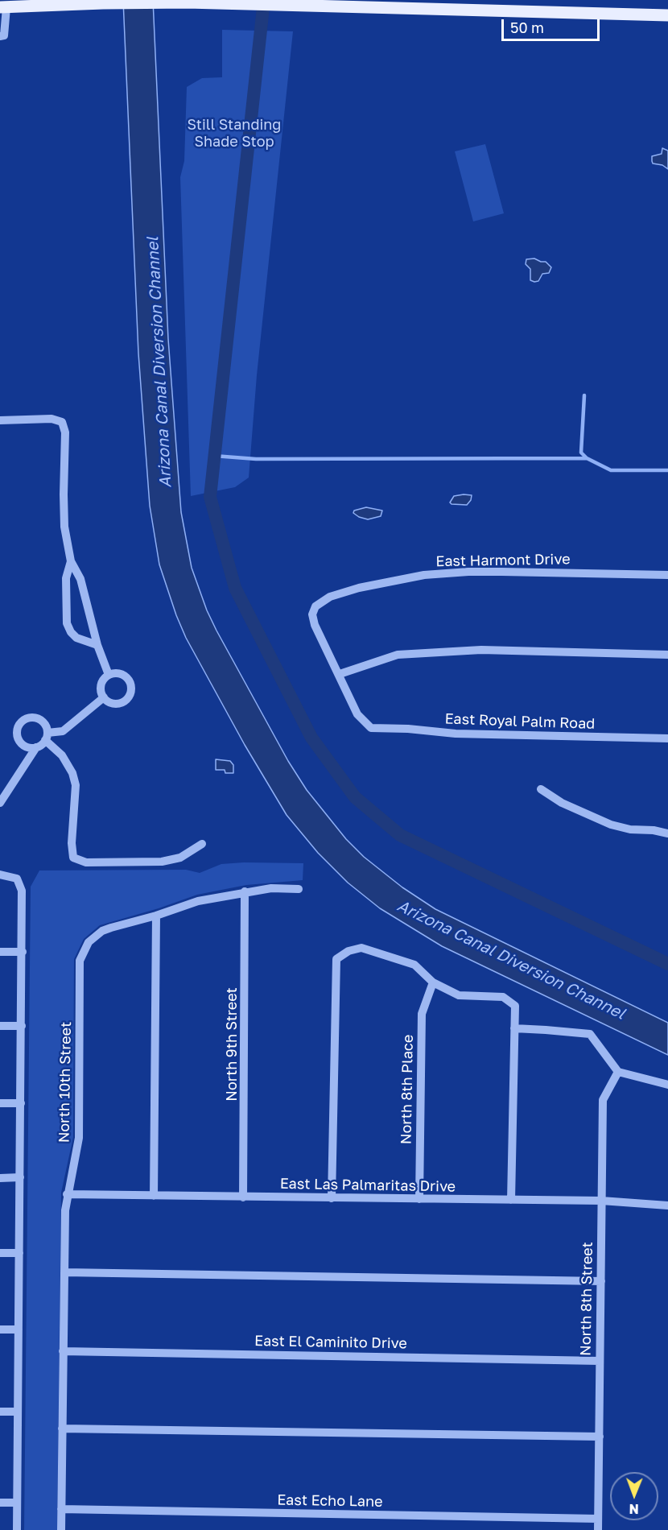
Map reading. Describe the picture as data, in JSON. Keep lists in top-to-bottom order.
{
  "streets": {
    "street": [
      "East Harmont Drive",
      "East Royal Palm Road",
      "North 9th Street",
      "North 10th Street",
      "North 8th Place",
      "East Las Palmaritas Drive",
      "North 8th Street",
      "East El Caminito Drive",
      "East Echo Lane"
    ]
  },
  "crossings": [
    ["East Harmont Drive", "East Royal Palm Road"],
    ["North 9th Street", "North 10th Street"],
    ["North 9th Street", "East Las Palmaritas Drive"],
    ["North 10th Street", "East Las Palmaritas Drive"],
    ["North 10th Street", "East El Caminito Drive"],
    ["North 10th Street", "East Echo Lane"],
    ["North 8th Place", "East Las Palmaritas Drive"],
    ["East Las Palmaritas Drive", "North 8th Street"],
    ["North 8th Street", "East El Caminito Drive"],
    ["North 8th Street", "East Echo Lane"]
  ],
  "water": ["Arizona Canal Diversion Channel"],
  "parks": ["Still Standing Shade Stop"],
  "scale_bar": "50 m",
  "north": "bottom"
}
